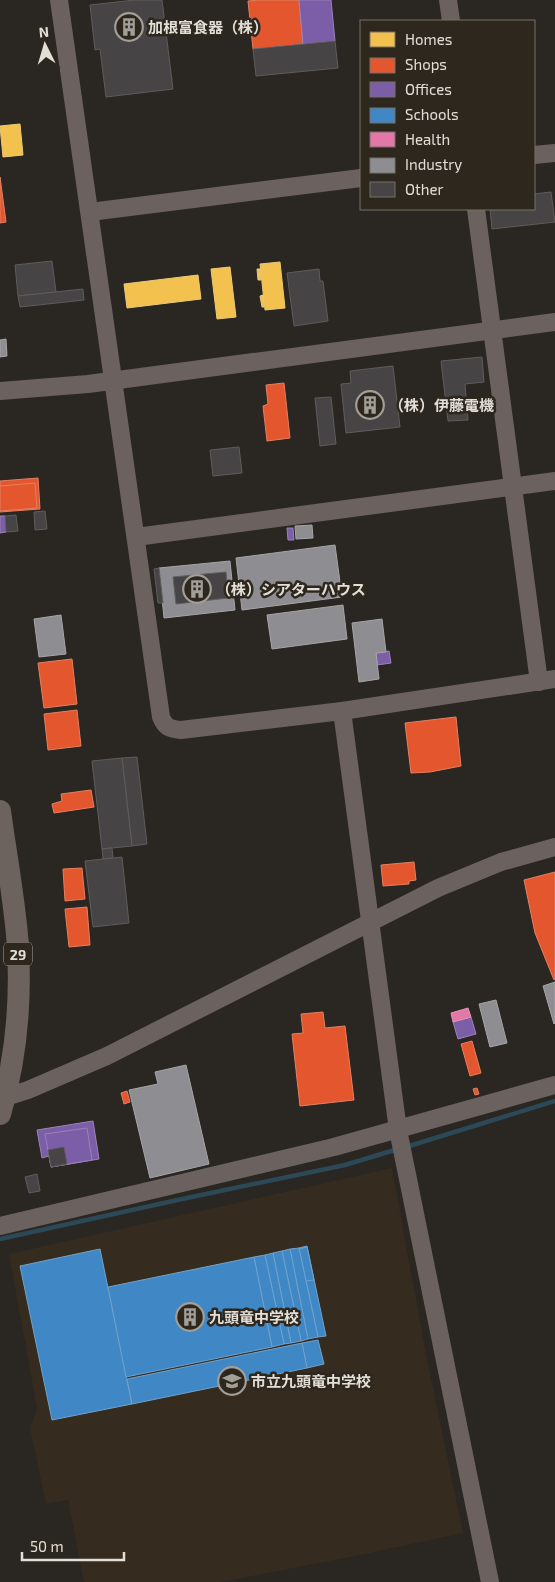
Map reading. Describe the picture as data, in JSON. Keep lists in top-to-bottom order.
{
  "streets": {
    "main road": ["29"]
  },
  "places": {
    "building": [
      "加根富食器（株）",
      "（株）伊藤電機",
      "（株）シアターハウス",
      "九頭竜中学校"
    ],
    "school or university": ["市立九頭竜中学校"]
  },
  "legend": [
    "Homes",
    "Shops",
    "Offices",
    "Schools",
    "Health",
    "Industry",
    "Other"
  ],
  "scale_bar": "50 m",
  "north": "top"
}
